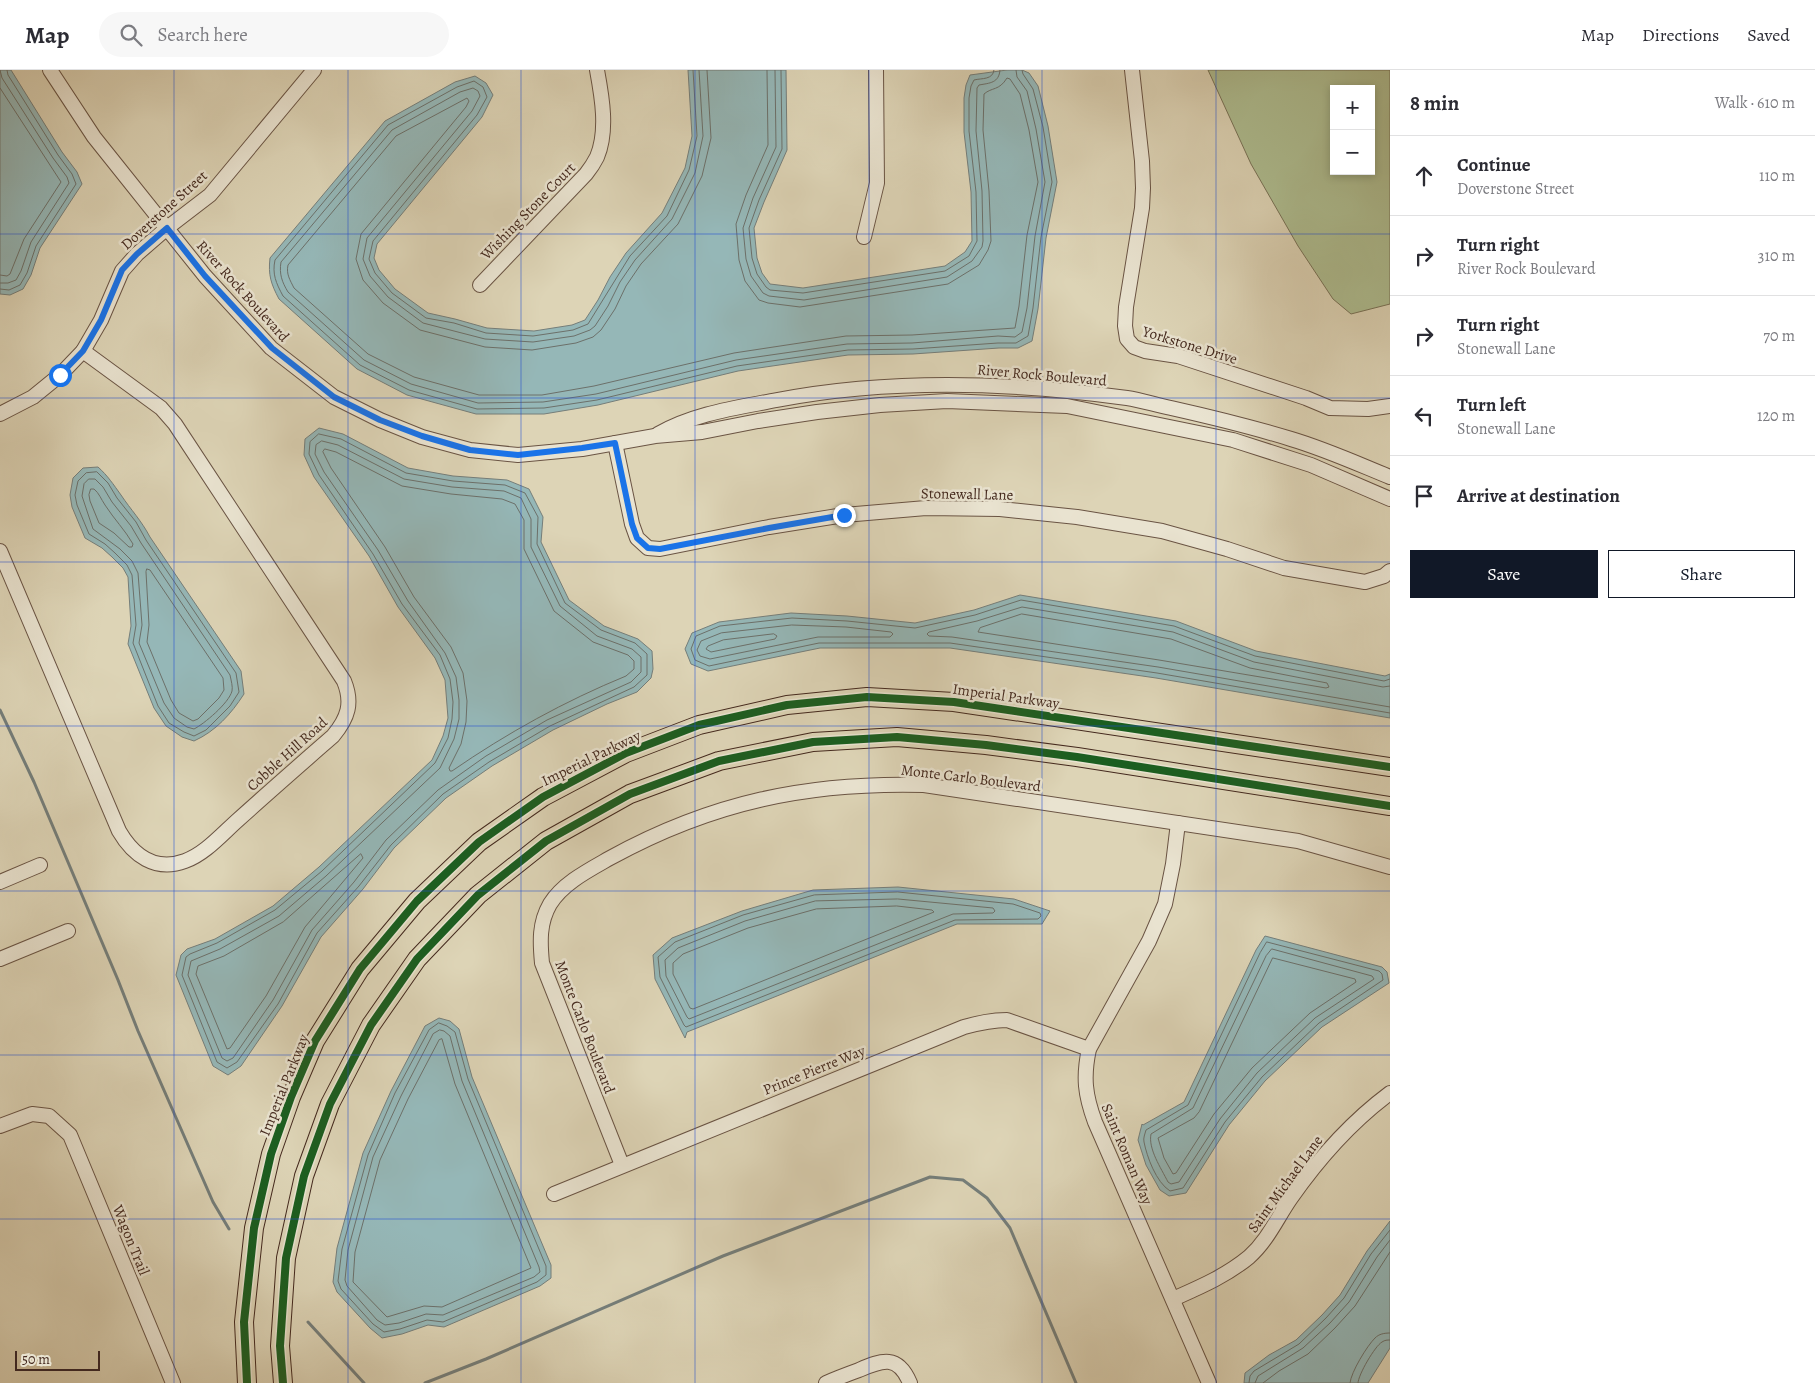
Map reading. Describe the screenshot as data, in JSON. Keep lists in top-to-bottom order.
{
  "streets": {
    "main road": ["Imperial Parkway"],
    "street": [
      "Doverstone Street",
      "Wishing Stone Court",
      "River Rock Boulevard",
      "Yorkstone Drive",
      "Stonewall Lane",
      "Cobble Hill Road",
      "Monte Carlo Boulevard",
      "Prince Pierre Way",
      "Saint Roman Way",
      "Saint Michael Lane",
      "Wagon Trail"
    ]
  },
  "crossings": [
    ["Doverstone Street", "River Rock Boulevard"],
    ["Doverstone Street", "Cobble Hill Road"],
    ["River Rock Boulevard", "Stonewall Lane"],
    ["Monte Carlo Boulevard", "Prince Pierre Way"],
    ["Monte Carlo Boulevard", "Saint Roman Way"],
    ["Prince Pierre Way", "Saint Roman Way"],
    ["Saint Roman Way", "Saint Michael Lane"]
  ],
  "scale_bar": "50 m",
  "page": {
    "header": "Map",
    "search": "Search here",
    "nav": ["Map", "Directions", "Saved"],
    "heading": ["8 min", "Walk · 610 m"],
    "map_buttons": ["+", "−"],
    "list": [
      ["Continue", "Doverstone Street", "110 m"],
      ["Turn right", "River Rock Boulevard", "310 m"],
      ["Turn right", "Stonewall Lane", "70 m"],
      ["Turn left", "Stonewall Lane", "120 m"],
      "Arrive at destination"
    ],
    "buttons": ["Save", "Share"],
    "scale": "50 m"
  }
}
